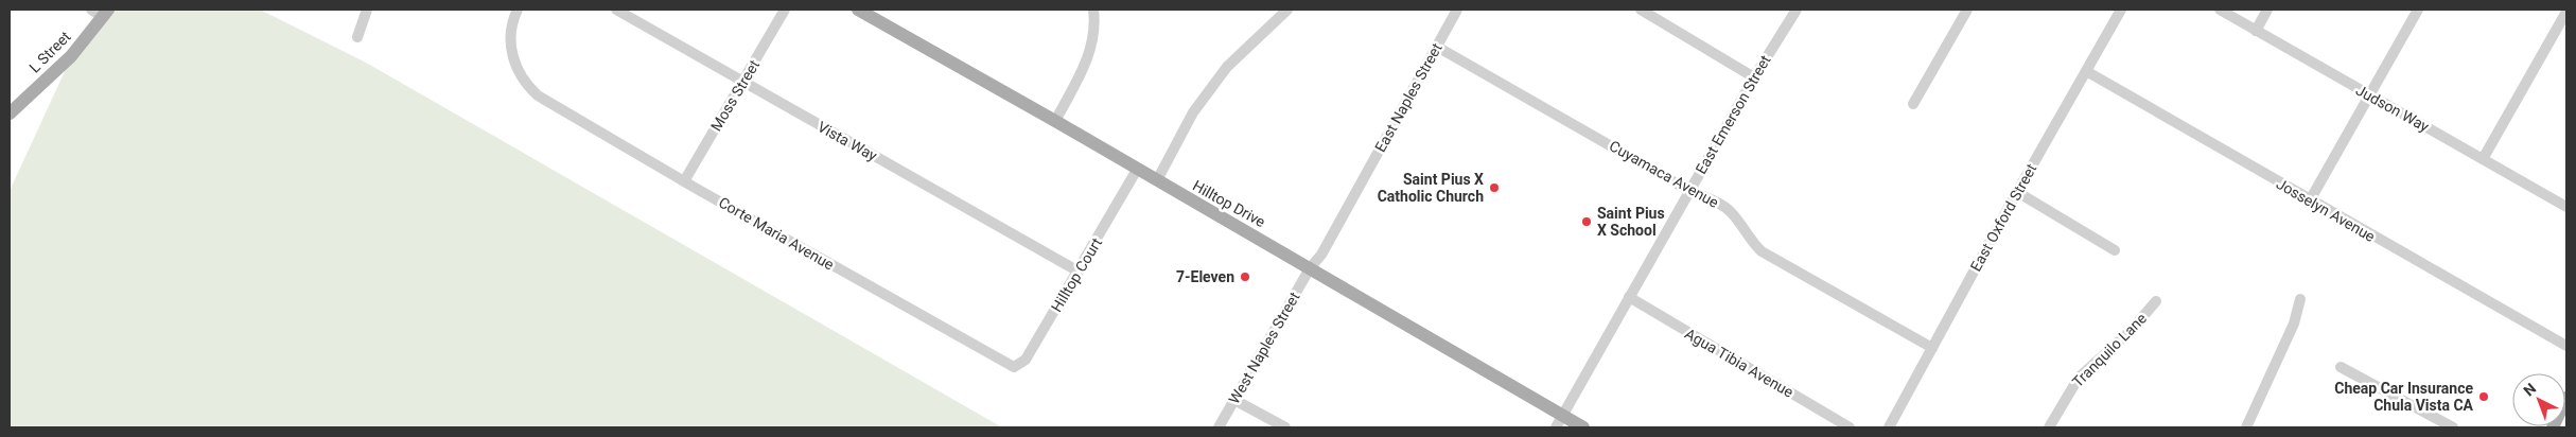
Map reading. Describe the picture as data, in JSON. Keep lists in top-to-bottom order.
{
  "streets": {
    "main road": ["L Street", "Hilltop Drive"],
    "street": [
      "Moss Street",
      "East Naples Street",
      "Judson Way",
      "East Emerson Street",
      "Vista Way",
      "Cuyamaca Avenue",
      "Josselyn Avenue",
      "East Oxford Street",
      "Corte Maria Avenue",
      "Hilltop Court",
      "West Naples Street",
      "Tranquilo Lane",
      "Agua Tibia Avenue"
    ]
  },
  "crossings": [
    ["Moss Street", "Vista Way"],
    ["Moss Street", "Corte Maria Avenue"],
    ["East Naples Street", "Cuyamaca Avenue"],
    ["East Naples Street", "Hilltop Drive"],
    ["East Naples Street", "West Naples Street"],
    ["East Emerson Street", "Cuyamaca Avenue"],
    ["East Emerson Street", "Hilltop Drive"],
    ["East Emerson Street", "Agua Tibia Avenue"],
    ["Vista Way", "Hilltop Court"],
    ["Cuyamaca Avenue", "East Oxford Street"],
    ["Hilltop Drive", "Hilltop Court"],
    ["Hilltop Drive", "West Naples Street"],
    ["Josselyn Avenue", "East Oxford Street"],
    ["Corte Maria Avenue", "Hilltop Court"]
  ],
  "places": [
    "Saint Pius X Catholic Church",
    "Saint Pius X School",
    "7-Eleven",
    "Cheap Car Insurance Chula Vista CA"
  ],
  "north": "top left"
}
